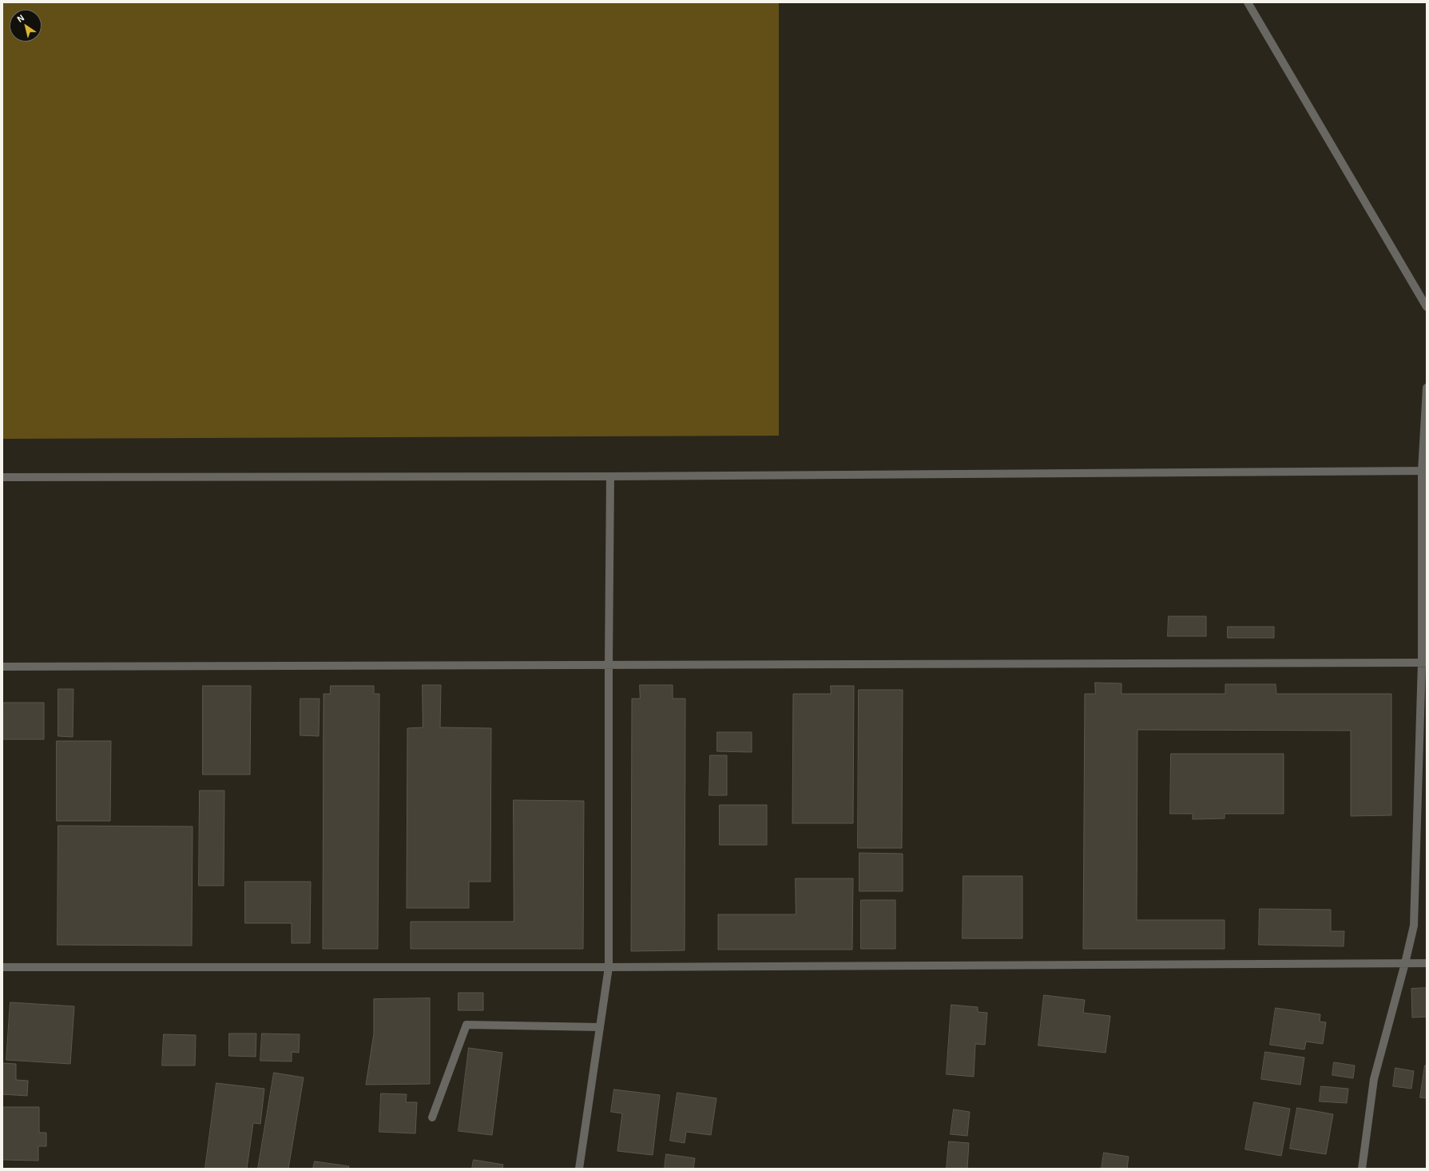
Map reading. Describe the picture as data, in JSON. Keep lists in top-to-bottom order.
{
  "north": "top left"
}
